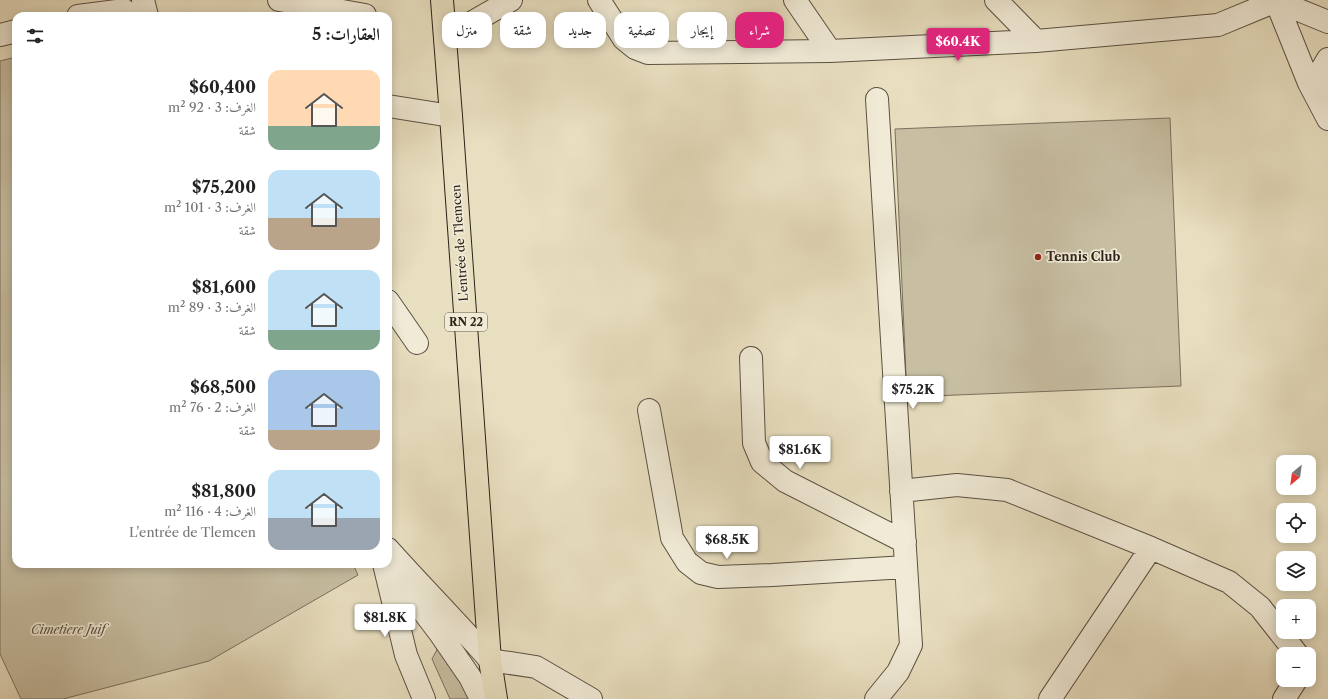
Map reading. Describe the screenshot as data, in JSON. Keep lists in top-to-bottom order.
{
  "streets": {
    "main road": ["L'entrée de Tlemcen", "RN 22"]
  },
  "crossings": [
    ["L'entrée de Tlemcen", "RN 22"]
  ],
  "parks": ["Cimetiere Juif"],
  "places": ["Tennis Club"],
  "north": "bottom left",
  "page": {
    "chip": [
      "شراء",
      "إيجار",
      "تصفية",
      "جديد",
      "شقة",
      "منزل"
    ],
    "heading": "العقارات: 5",
    "price": [
      "$60.4K",
      "$75.2K",
      "$81.6K",
      "$68.5K",
      "$81.8K"
    ],
    "list": [
      {
        "name": "$60,400",
        "note": "الغرف: 3 · 92 m² · شقة"
      },
      {
        "name": "$75,200",
        "note": "الغرف: 3 · 101 m² · شقة"
      },
      {
        "name": "$81,600",
        "note": "الغرف: 3 · 89 m² · شقة"
      },
      {
        "name": "$68,500",
        "note": "الغرف: 2 · 76 m² · شقة"
      },
      {
        "name": "$81,800",
        "note": "الغرف: 4 · 116 m² · L'entrée de Tlemcen"
      }
    ],
    "map_buttons": ["+", "−"]
  }
}
